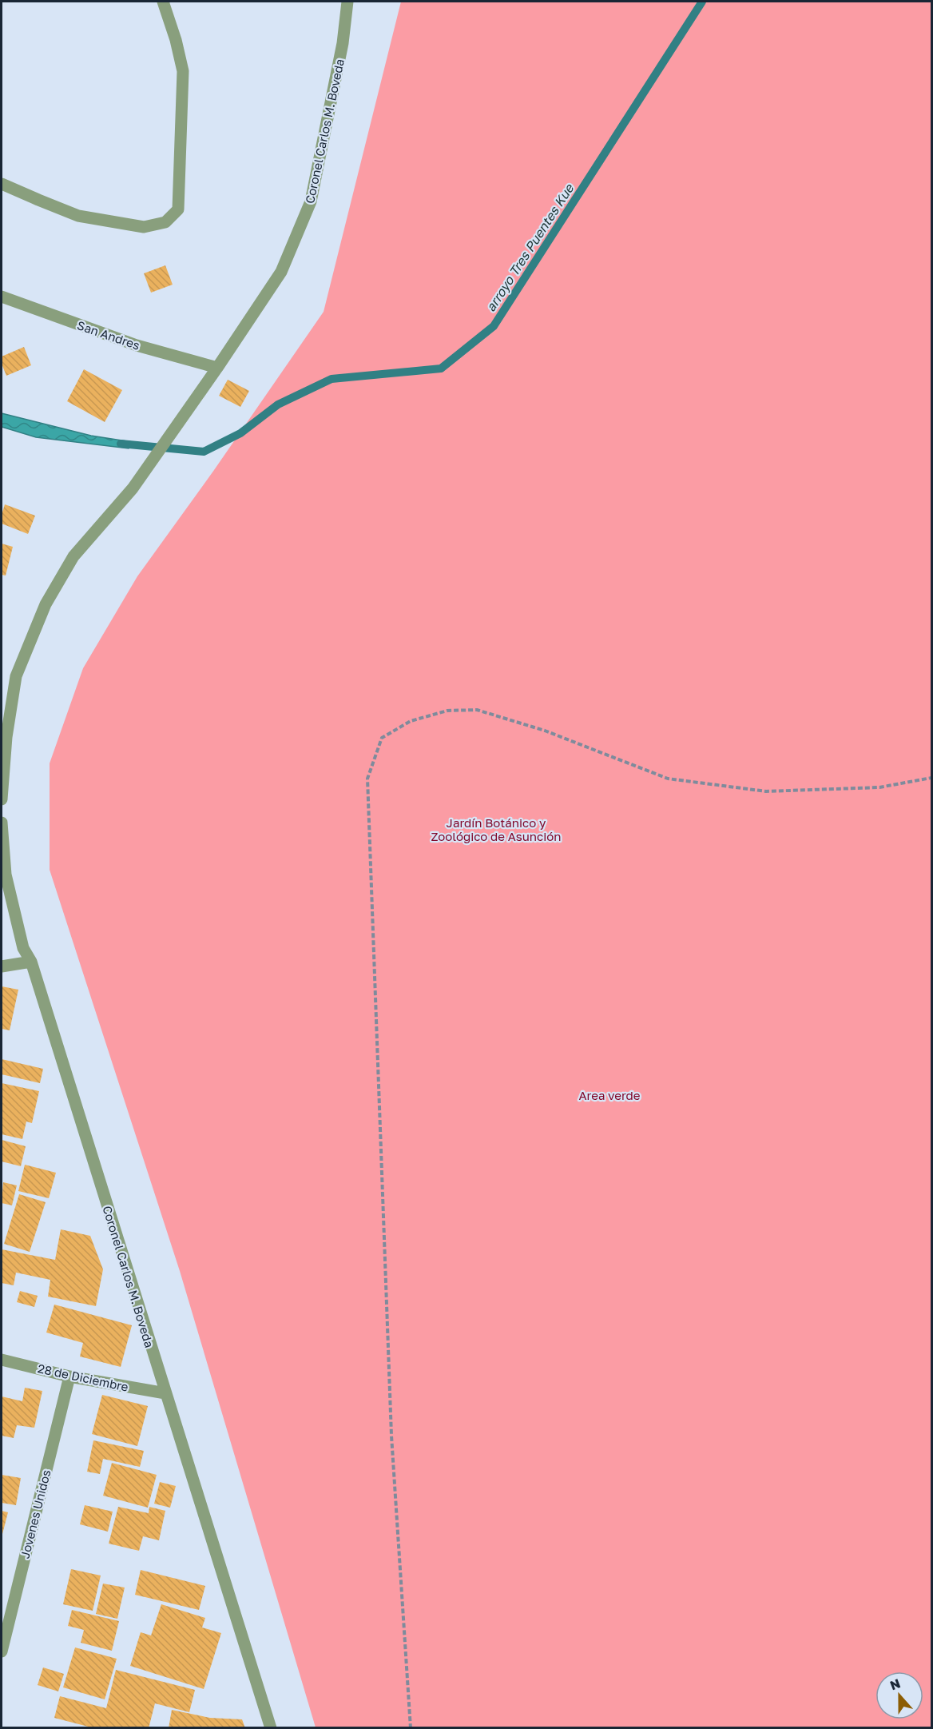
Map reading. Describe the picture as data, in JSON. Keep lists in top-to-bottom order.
{
  "streets": {
    "street": [
      "Coronel Carlos M. Boveda",
      "San Andres",
      "28 de Diciembre",
      "Jovenes Unidos"
    ]
  },
  "crossings": [
    ["Coronel Carlos M. Boveda", "San Andres"],
    ["Coronel Carlos M. Boveda", "28 de Diciembre"],
    ["28 de Diciembre", "Jovenes Unidos"]
  ],
  "water": ["arroyo Tres Puentes Kue"],
  "parks": ["Jardín Botánico y Zoológico de Asunción", "Area verde"],
  "north": "top"
}
